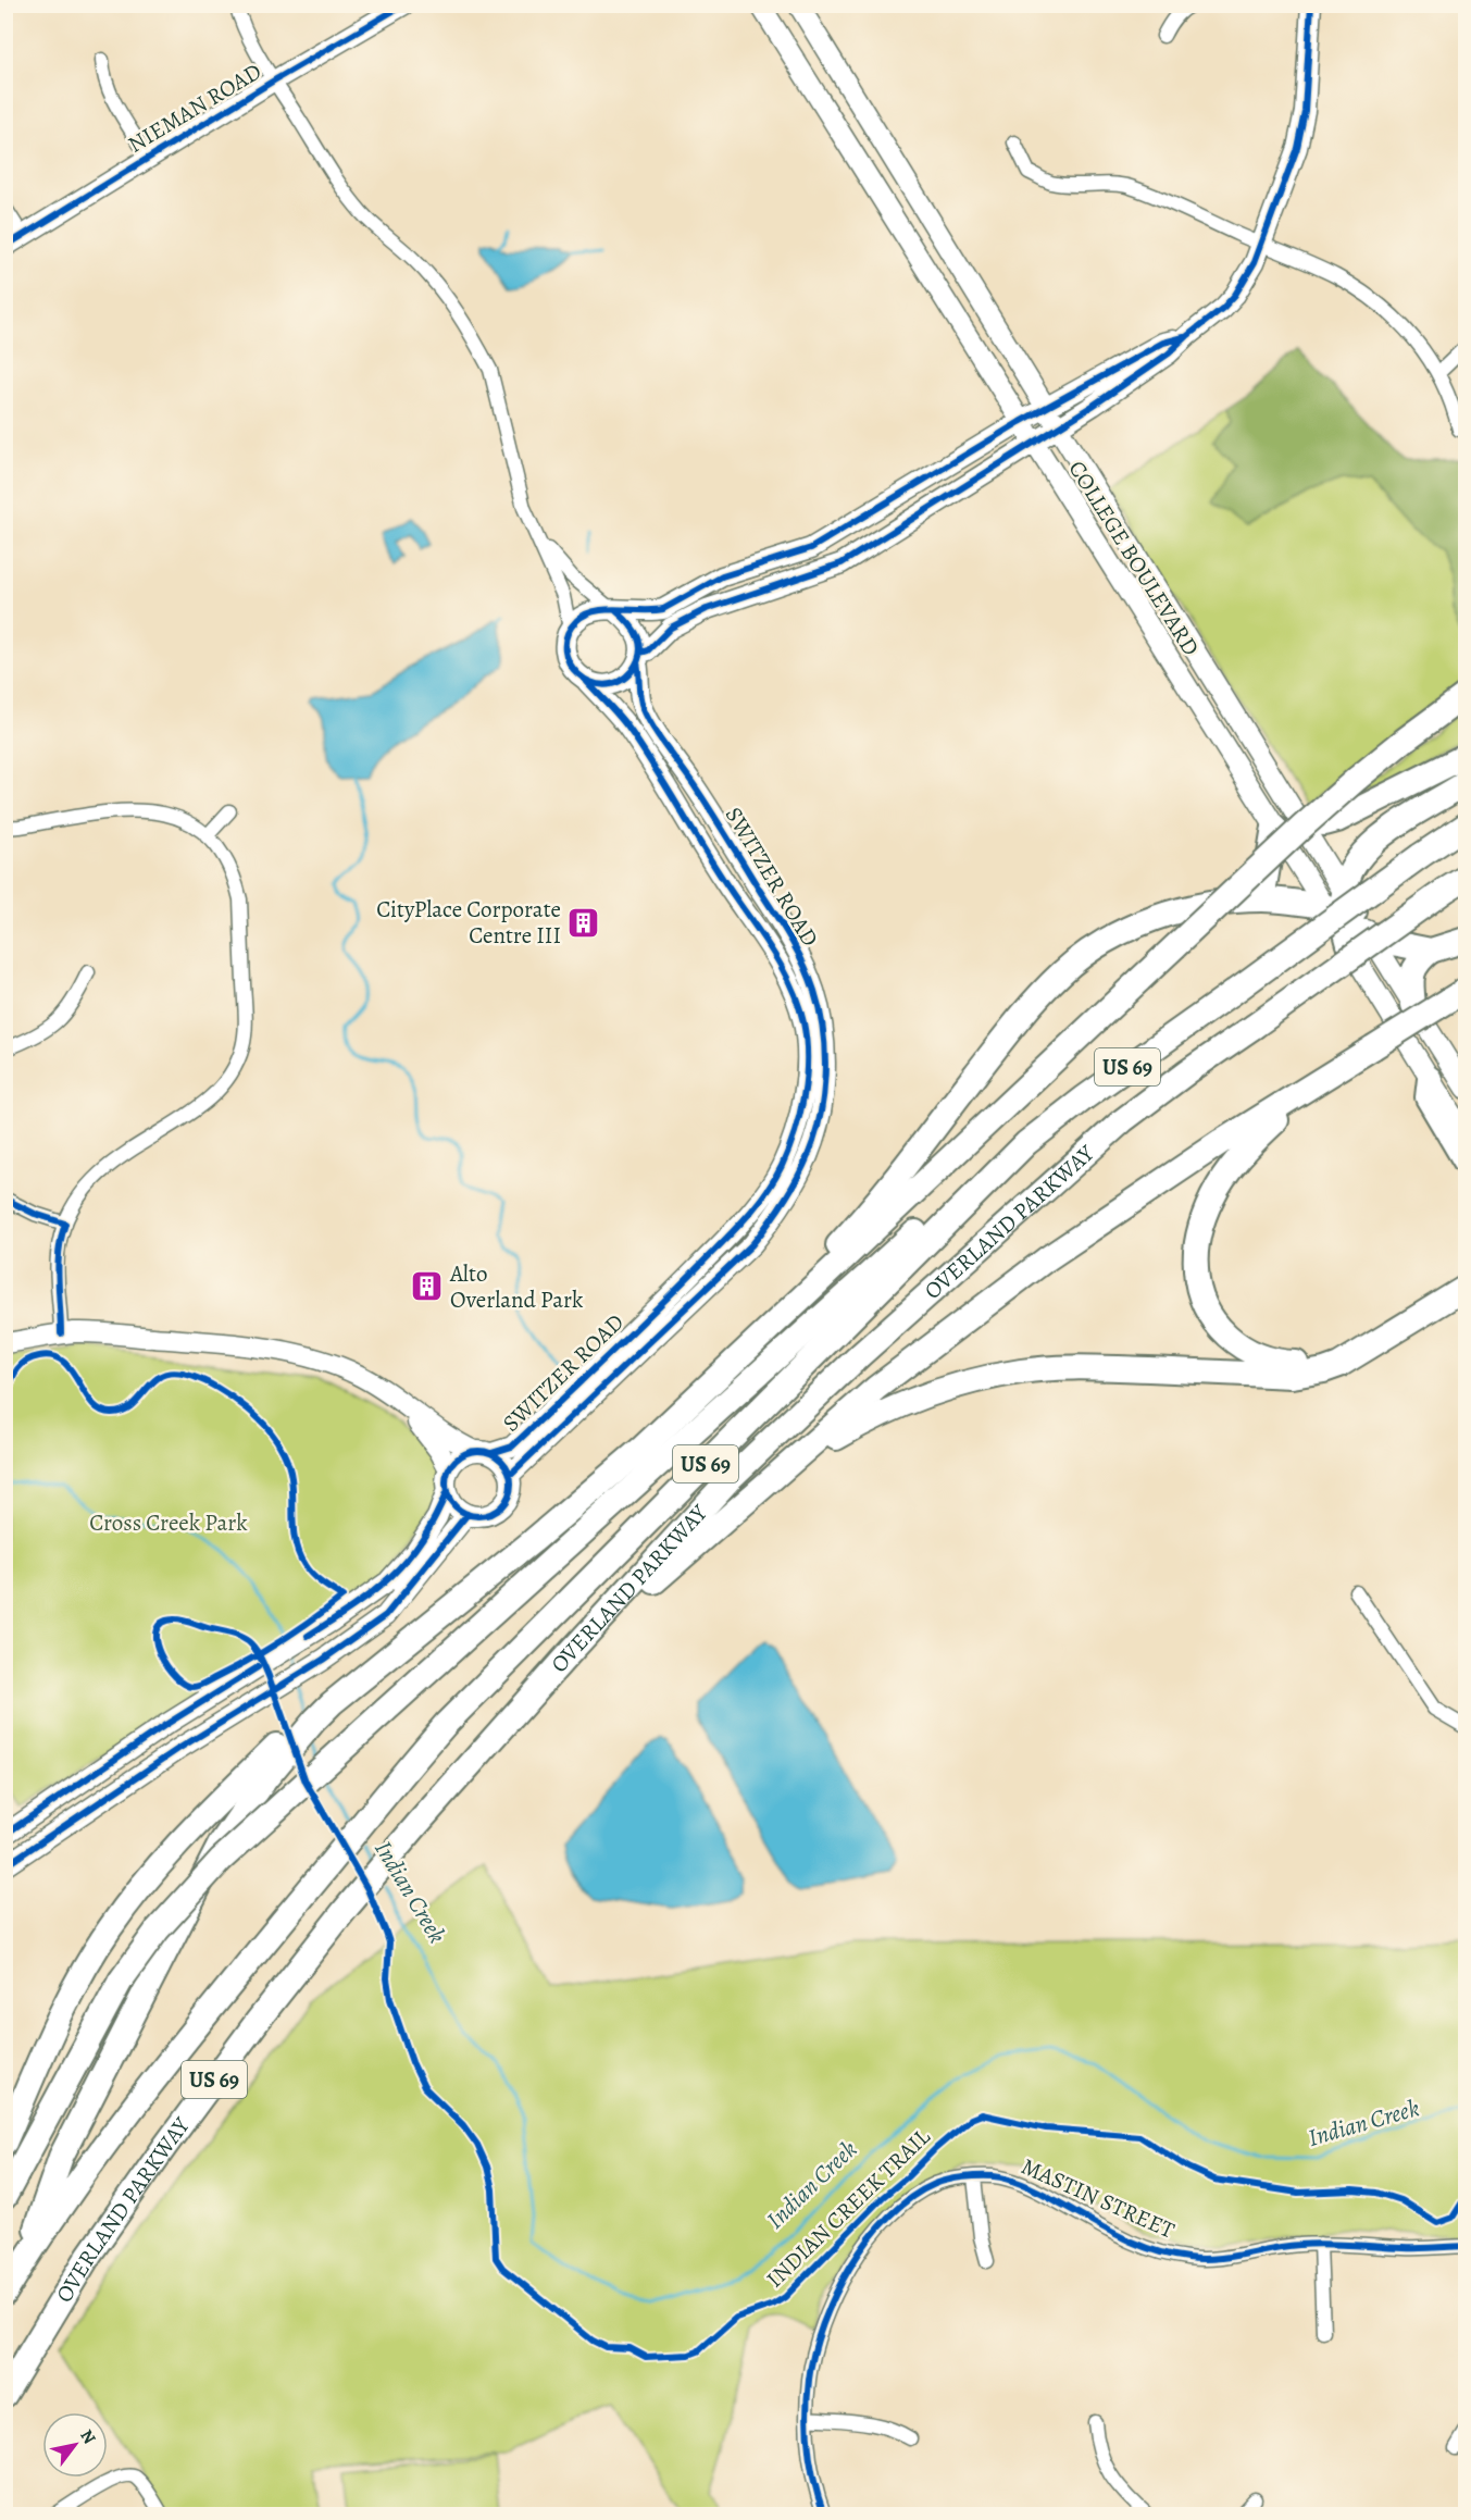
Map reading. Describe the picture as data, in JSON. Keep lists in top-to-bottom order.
{
  "streets": {
    "highway": ["US 69", "OVERLAND PARKWAY"],
    "main road": ["NIEMAN ROAD", "COLLEGE BOULEVARD", "SWITZER ROAD"],
    "street": ["MASTIN STREET"],
    "cycle path": ["INDIAN CREEK TRAIL"]
  },
  "water": ["Indian Creek"],
  "parks": ["Cross Creek Park"],
  "places": {
    "building": ["CityPlace Corporate Centre III", "Alto Overland Park"]
  },
  "north": "top right"
}
